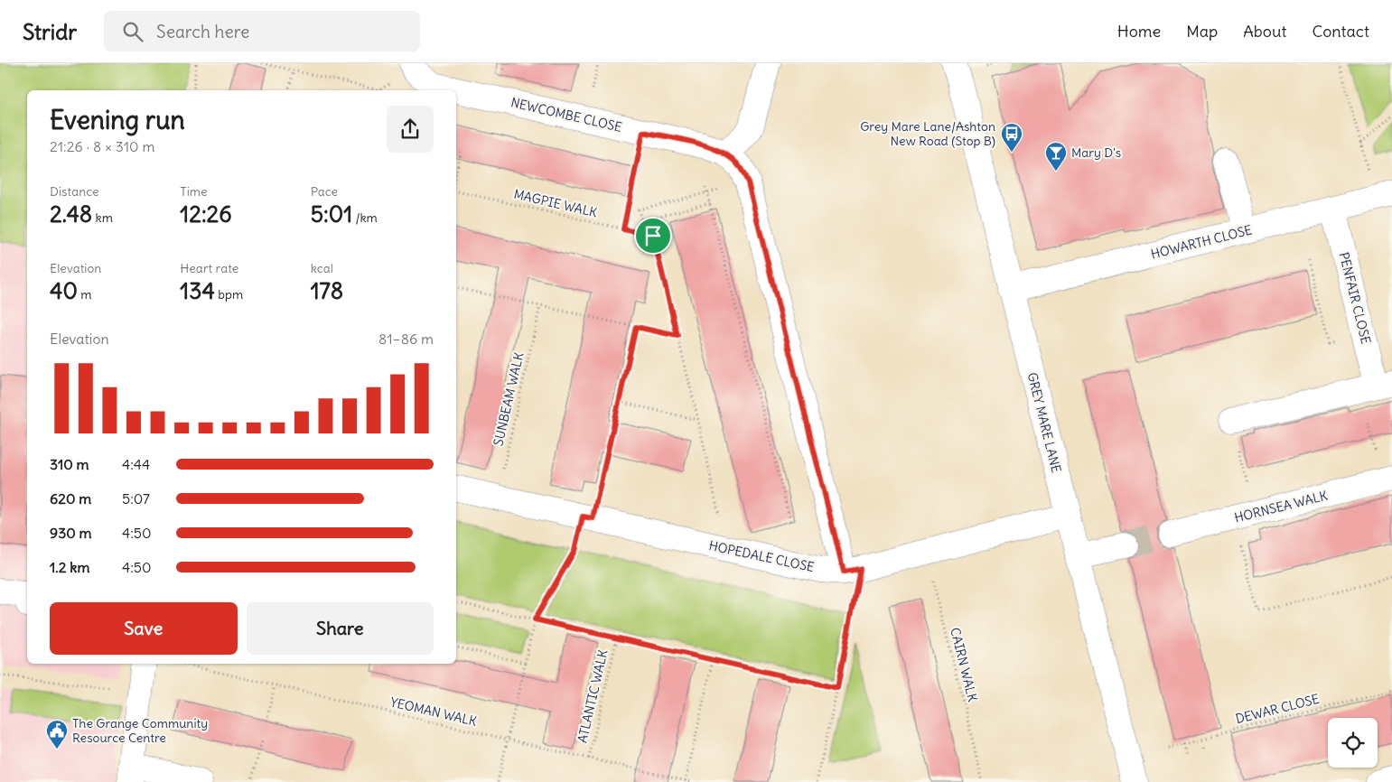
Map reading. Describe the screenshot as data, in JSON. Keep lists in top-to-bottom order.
{
  "streets": {
    "street": [
      "NEWCOMBE CLOSE",
      "HOWARTH CLOSE",
      "PENFAIR CLOSE",
      "GREY MARE LANE",
      "HORNSEA WALK",
      "HOPEDALE CLOSE"
    ],
    "path": [
      "MAGPIE WALK",
      "SUNBEAM WALK",
      "CAIRN WALK",
      "ATLANTIC WALK",
      "DEWAR CLOSE",
      "YEOMAN WALK"
    ]
  },
  "crossings": [
    ["NEWCOMBE CLOSE", "HOPEDALE CLOSE"],
    ["HOWARTH CLOSE", "PENFAIR CLOSE"],
    ["HOWARTH CLOSE", "GREY MARE LANE"],
    ["SUNBEAM WALK", "HOPEDALE CLOSE"],
    ["GREY MARE LANE", "HOPEDALE CLOSE"],
    ["HOPEDALE CLOSE", "CAIRN WALK"],
    ["ATLANTIC WALK", "YEOMAN WALK"]
  ],
  "places": {
    "bus stop": ["Grey Mare Lane/Ashton New Road (Stop B)"],
    "bar": ["Mary D's"],
    "public building": ["The Grange Community Resource Centre"]
  },
  "page": {
    "header": "Stridr",
    "search": "Search here",
    "nav": [
      "Home",
      "Map",
      "About",
      "Contact"
    ],
    "heading": ["Evening run", "21:26 · 8 × 310 m"],
    "stats": [
      ["Distance", "2.48 km"],
      ["Time", "12:26"],
      ["Pace", "5:01 /km"],
      ["Elevation", "40 m"],
      ["Heart rate", "134 bpm"],
      ["kcal", "178"]
    ],
    "chart": ["Elevation", "81–86 m"],
    "list": [
      {
        "name": "310 m",
        "note": "4:44"
      },
      {
        "name": "620 m",
        "note": "5:07"
      },
      {
        "name": "930 m",
        "note": "4:50"
      },
      {
        "name": "1.2 km",
        "note": "4:50"
      }
    ],
    "buttons": ["Save", "Share"]
  }
}
